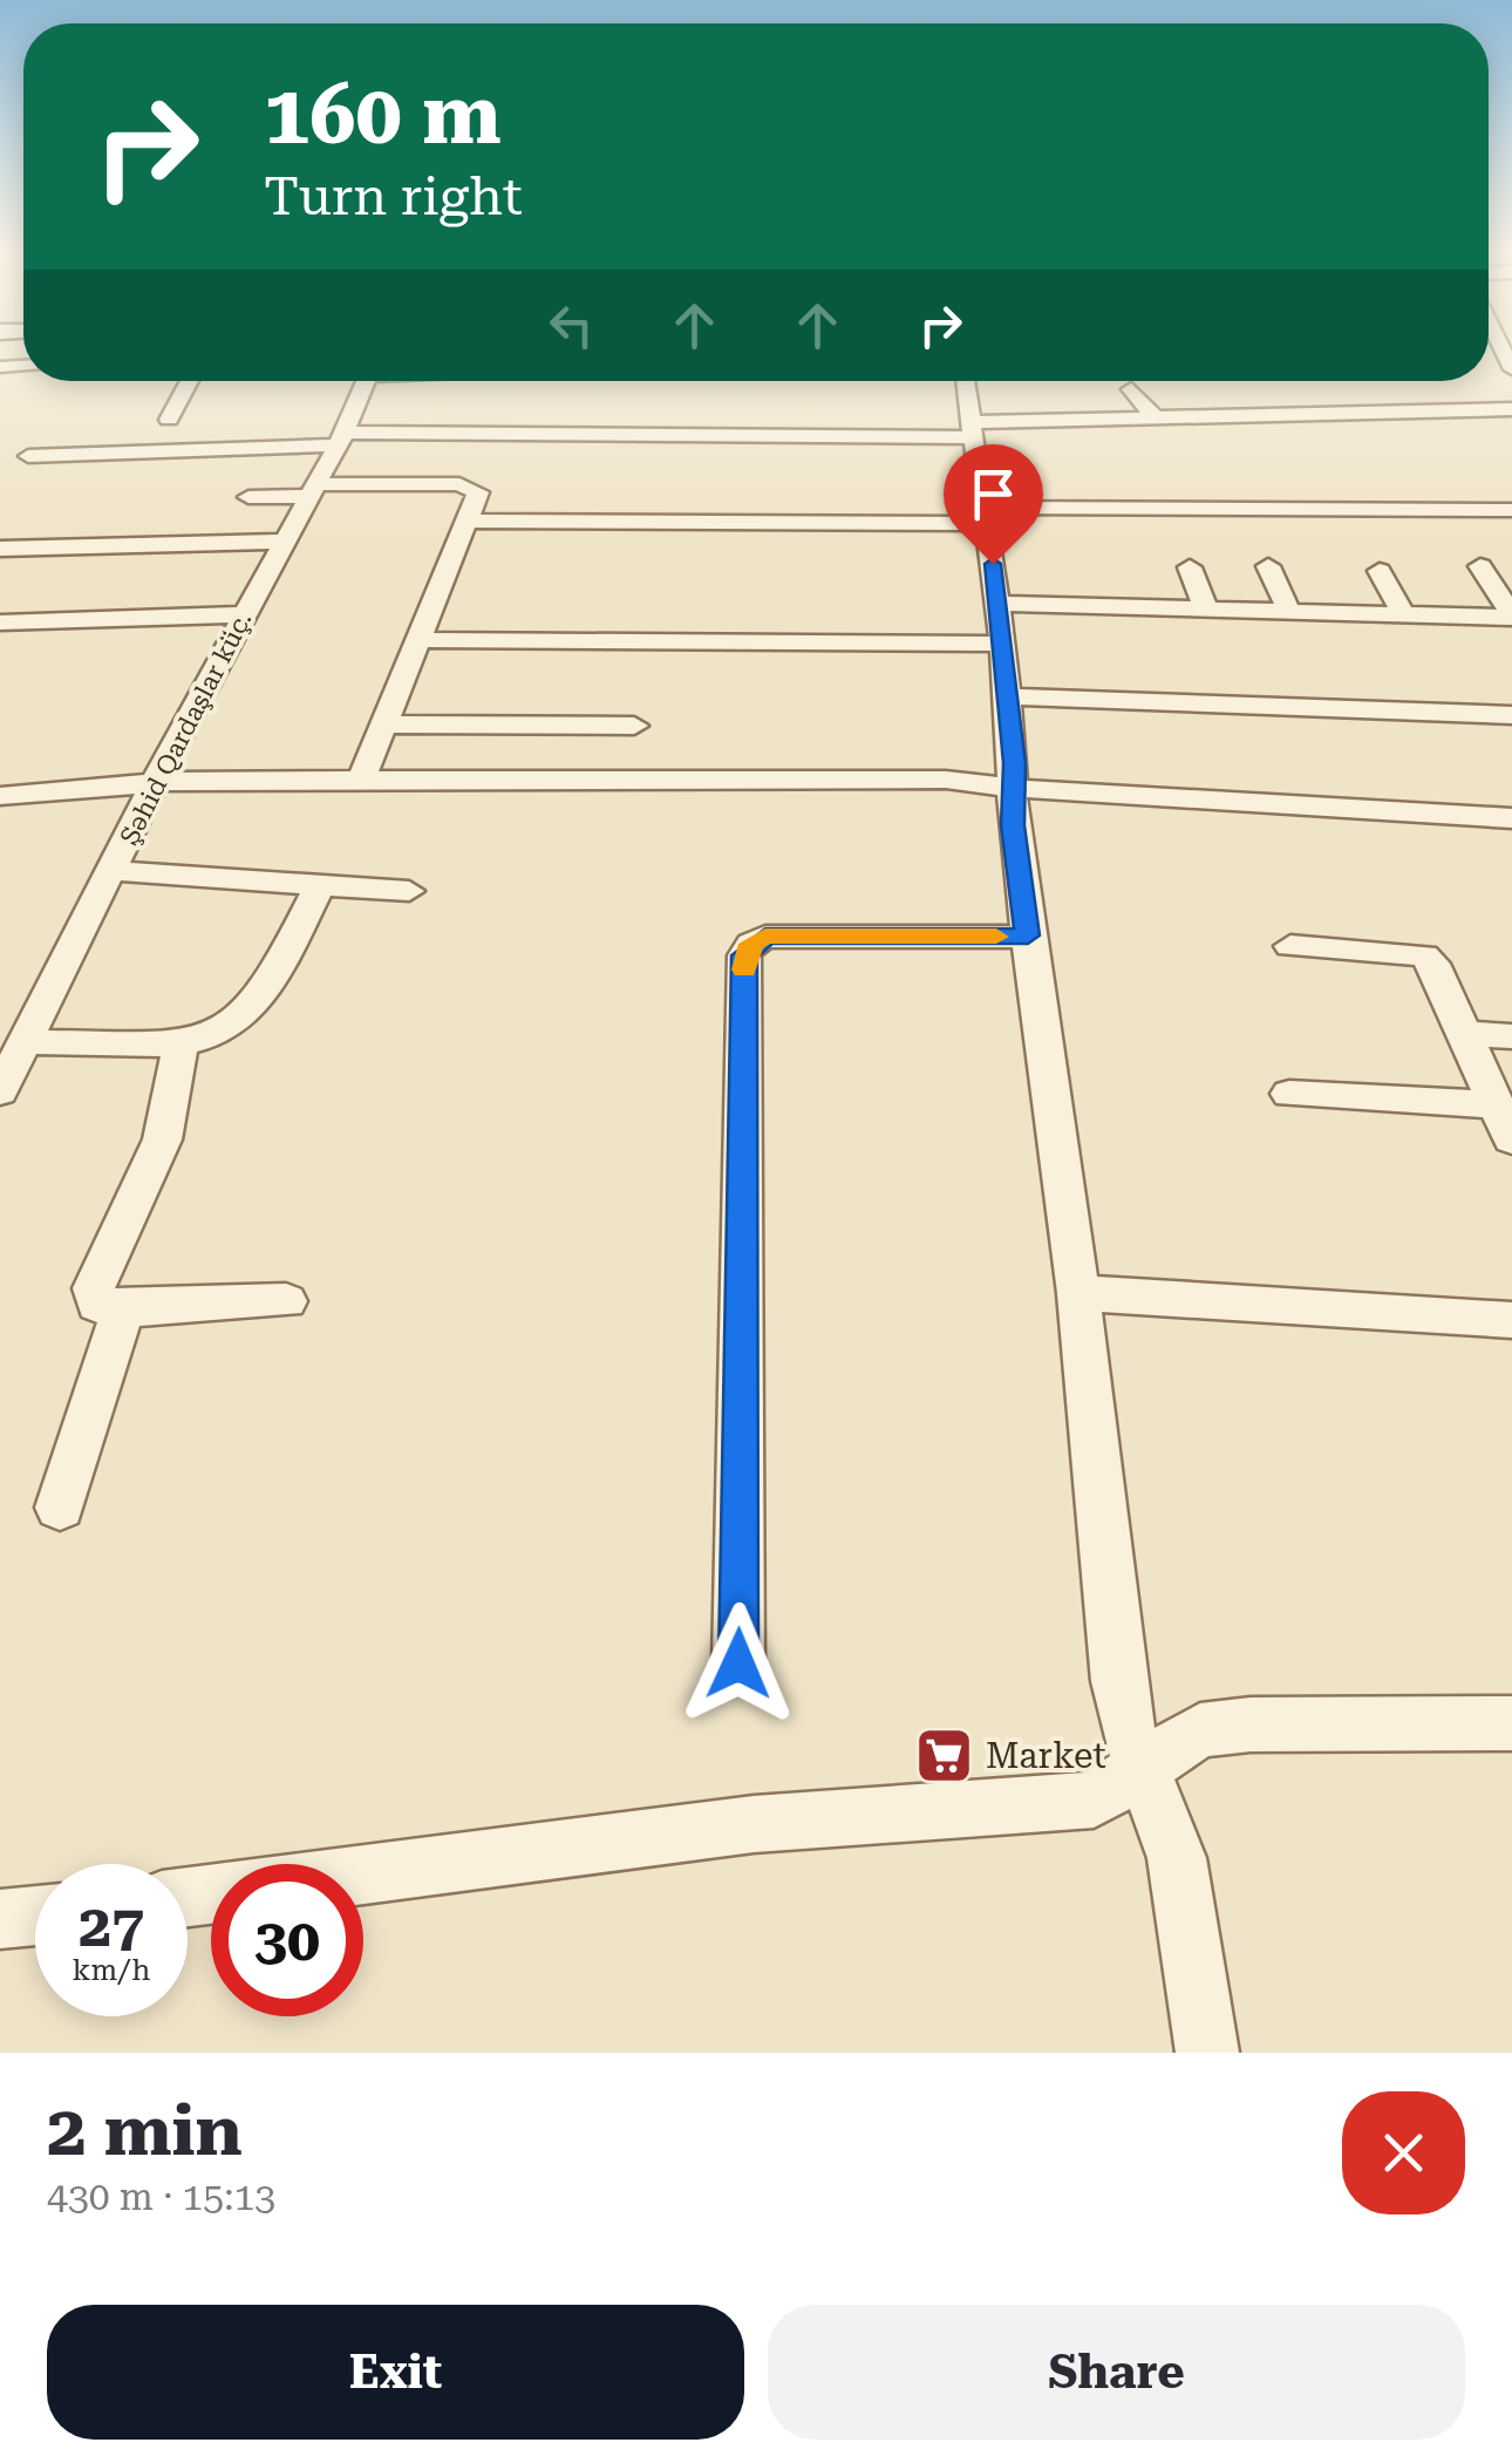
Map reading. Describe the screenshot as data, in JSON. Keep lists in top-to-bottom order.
{
  "streets": {
    "street": ["Şəhid Qardaşlar küç."]
  },
  "places": {
    "supermarket": ["Market"]
  },
  "page": {
    "turn": ["160 m", "Turn right"],
    "speed": "27 km/h",
    "limit": "30",
    "heading": ["2 min", "430 m · 15:13"],
    "buttons": ["Exit", "Share"]
  }
}
